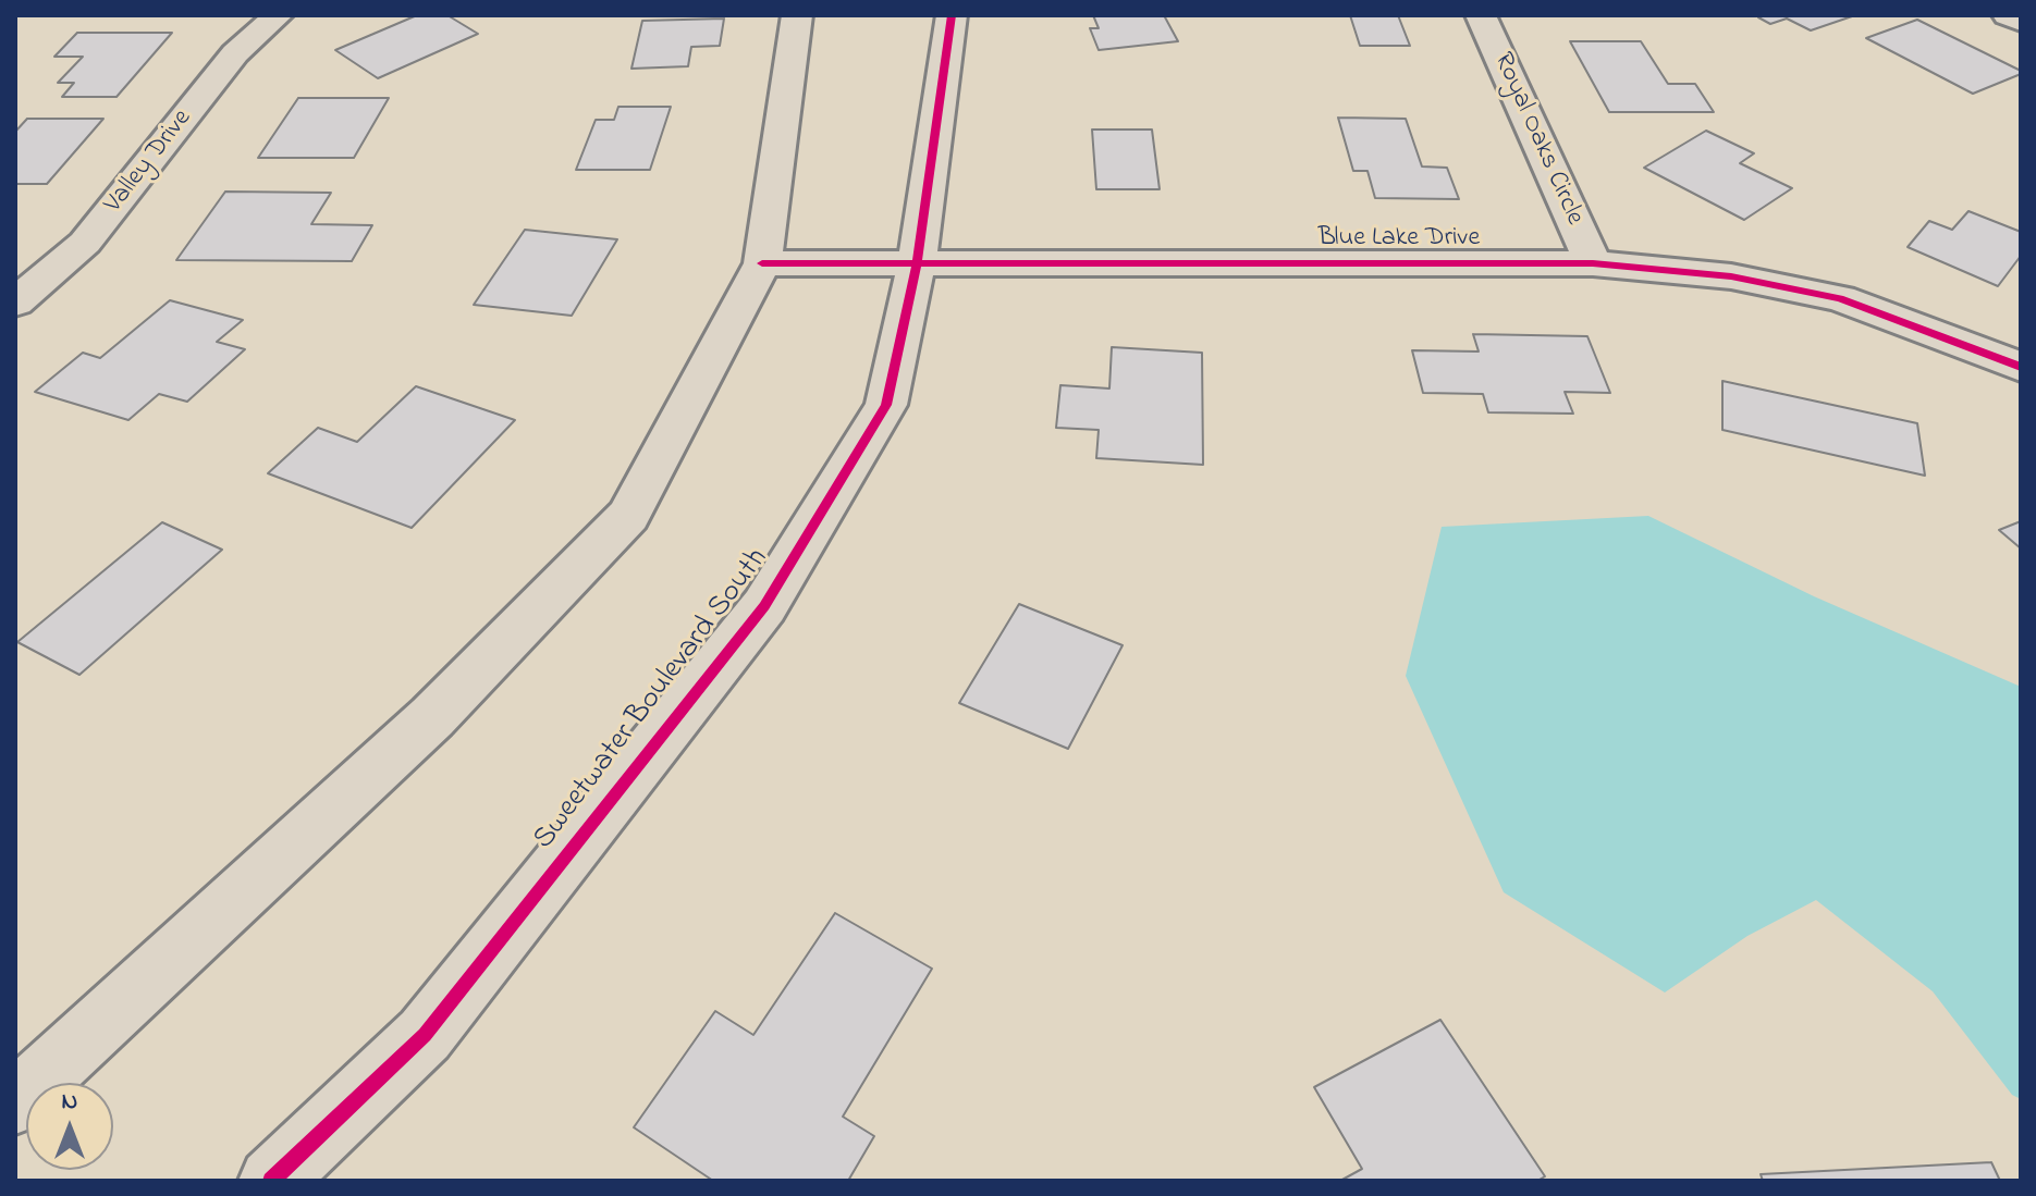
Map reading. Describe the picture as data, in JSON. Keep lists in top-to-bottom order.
{
  "streets": {
    "street": [
      "Royal Oaks Circle",
      "Valley Drive",
      "Blue Lake Drive",
      "Sweetwater Boulevard South"
    ]
  },
  "crossings": [
    ["Royal Oaks Circle", "Blue Lake Drive"],
    ["Blue Lake Drive", "Sweetwater Boulevard South"]
  ],
  "north": "top"
}
